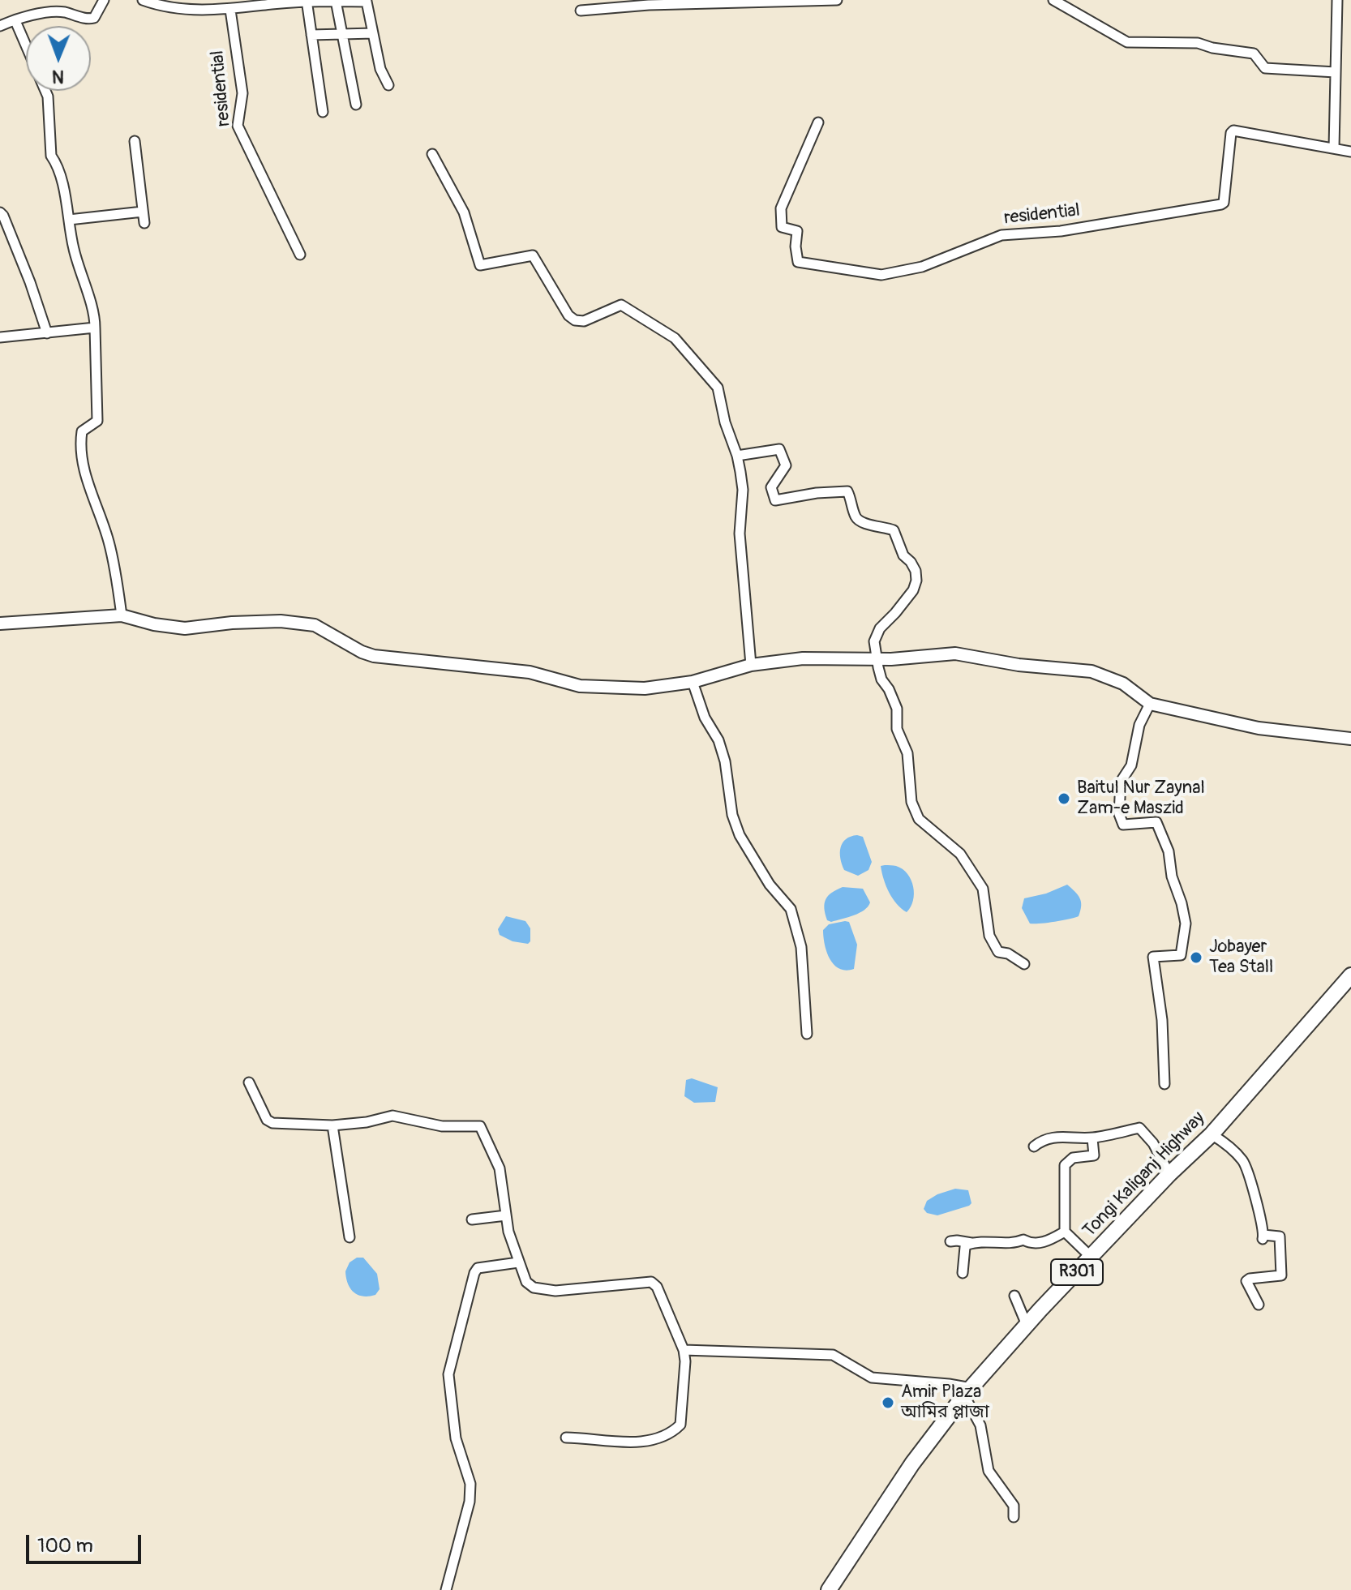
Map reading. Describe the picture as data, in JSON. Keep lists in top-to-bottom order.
{
  "streets": {
    "main road": ["Tongi Kaliganj Highway", "R301"],
    "street": ["residential"]
  },
  "places": ["Baitul Nur Zaynal Zam-e Maszid", "Jobayer Tea Stall", "Amir Plaza আমির প্লাজা"],
  "scale_bar": "100 m",
  "north": "bottom"
}
